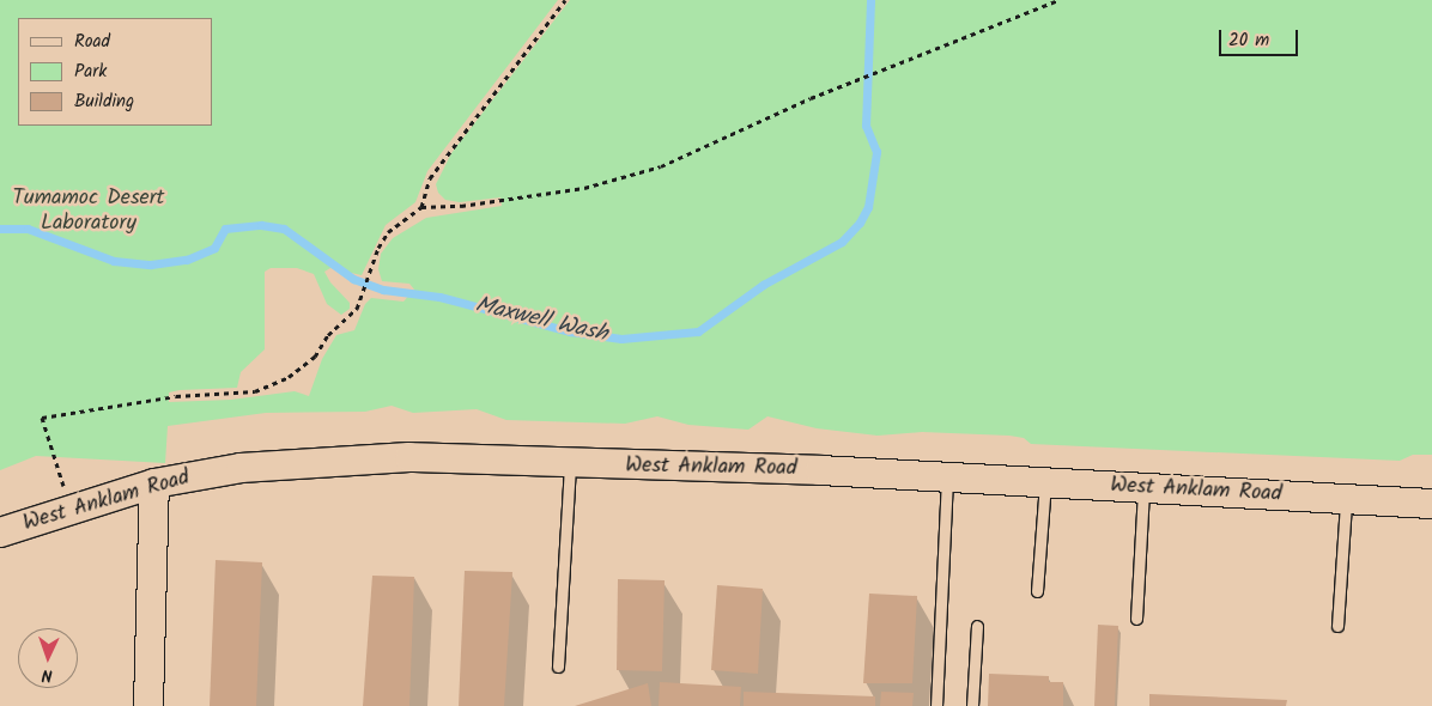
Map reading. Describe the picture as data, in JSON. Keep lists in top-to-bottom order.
{
  "streets": {
    "main road": ["West Anklam Road"]
  },
  "water": ["Maxwell Wash"],
  "parks": ["Tumamoc Desert Laboratory"],
  "legend": ["Road", "Park", "Building"],
  "scale_bar": "20 m",
  "north": "bottom"
}
